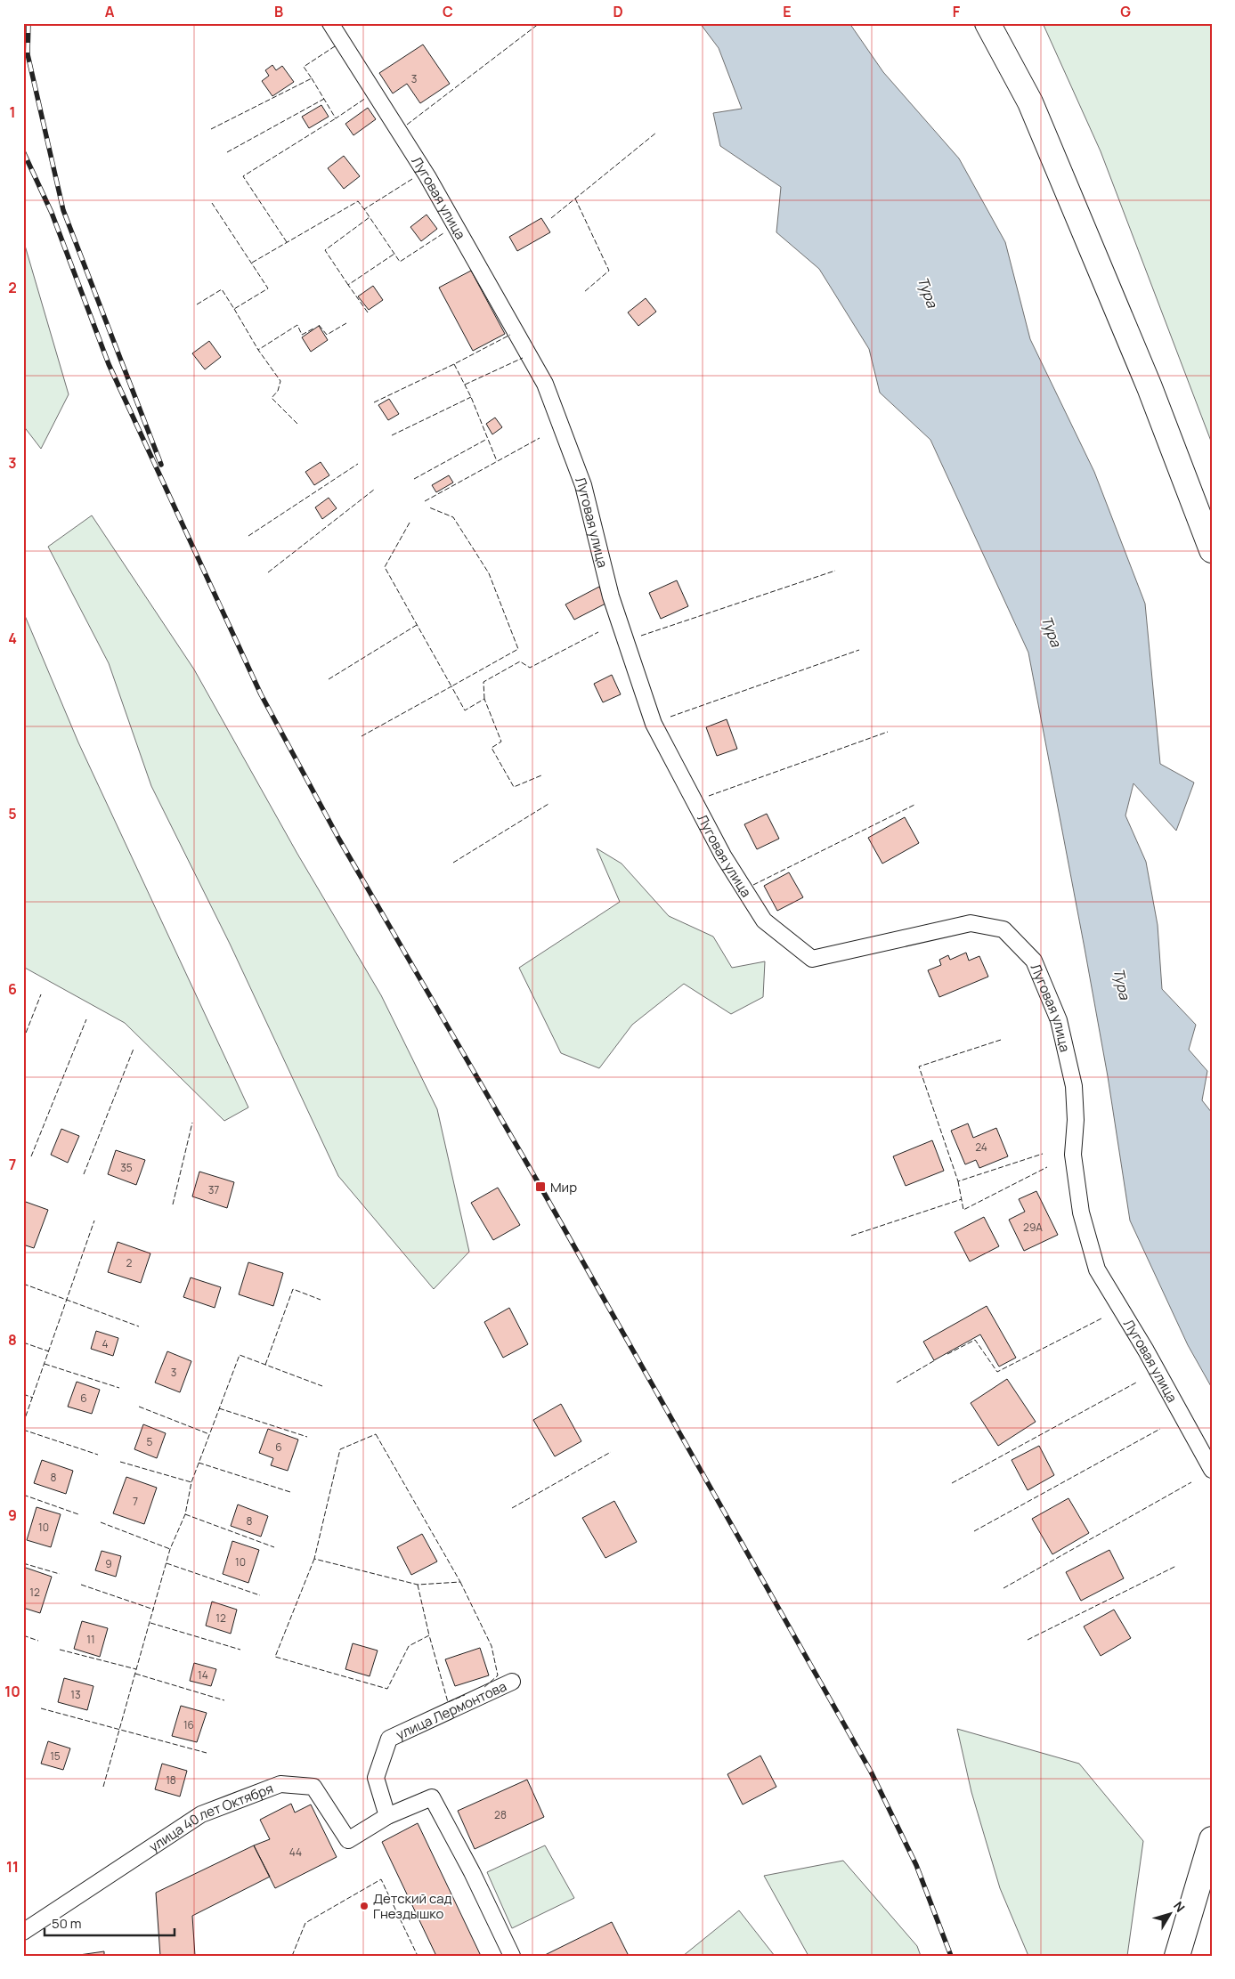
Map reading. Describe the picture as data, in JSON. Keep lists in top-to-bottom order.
{
  "streets": {
    "street": ["Луговая улица", "улица Лермонтова", "улица 40 лет Октября"]
  },
  "crossings": [
    ["улица Лермонтова", "улица 40 лет Октября"]
  ],
  "water": ["Тура"],
  "places": {
    "transit": ["Мир"],
    "other": ["Детский сад Гнездышко"]
  },
  "house_numbers": [
    "3",
    "24",
    "35",
    "37",
    "29А",
    "2",
    "4",
    "3",
    "6",
    "5",
    "6",
    "8",
    "7",
    "8",
    "10",
    "10",
    "9",
    "12",
    "12",
    "11",
    "14",
    "13",
    "16",
    "15",
    "18",
    "28",
    "44"
  ],
  "scale_bar": "50 m",
  "north": "top right",
  "grid": {
    "columns": [
      "A",
      "B",
      "C",
      "D",
      "E",
      "F",
      "G"
    ],
    "rows": [
      "1",
      "2",
      "3",
      "4",
      "5",
      "6",
      "7",
      "8",
      "9",
      "10",
      "11"
    ]
  }
}
